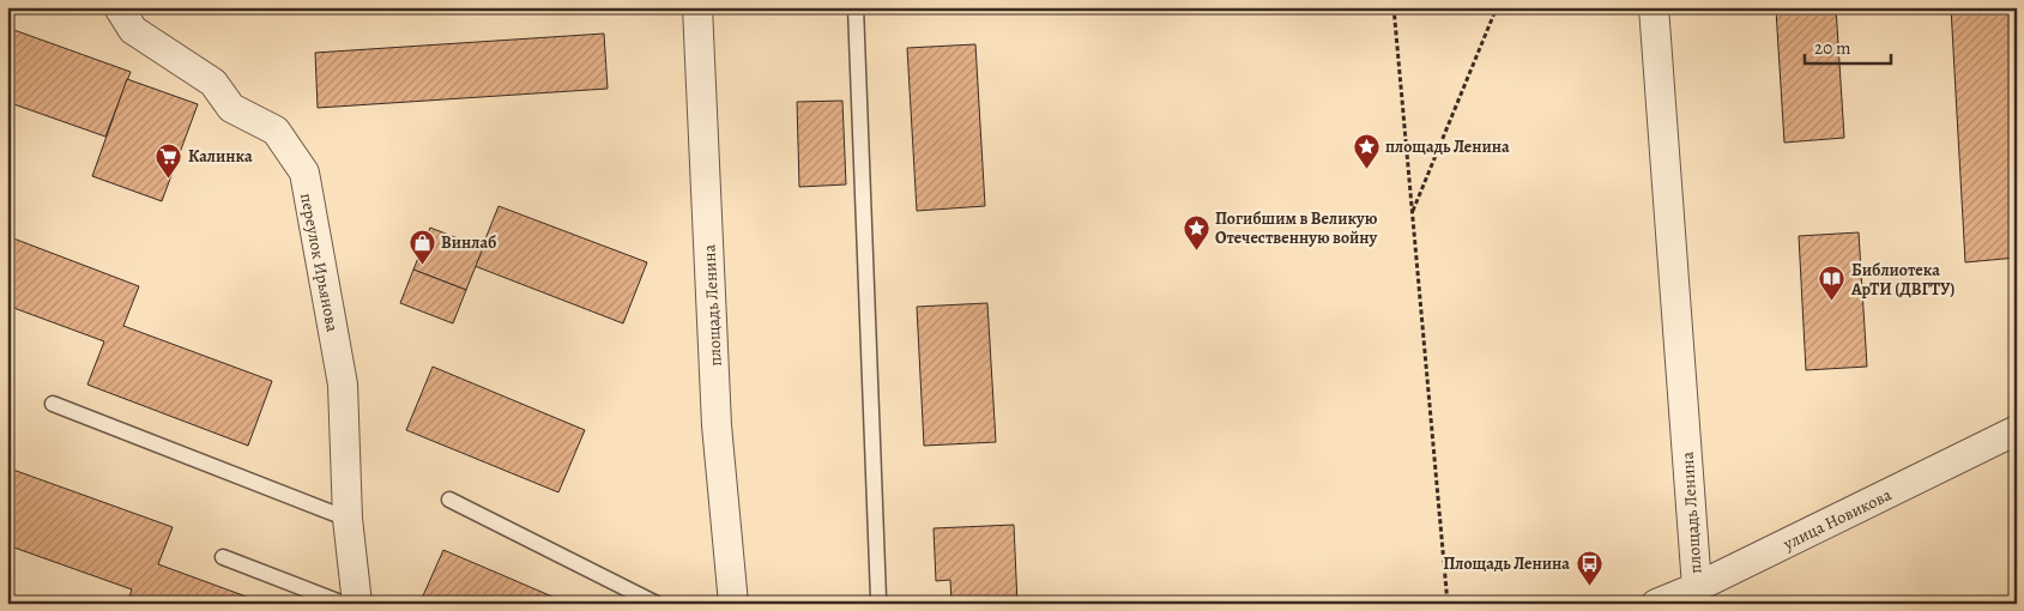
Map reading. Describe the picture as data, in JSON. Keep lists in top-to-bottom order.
{
  "streets": {
    "street": ["переулок Ирьянова", "площадь Ленина", "улица Новикова"]
  },
  "crossings": [
    ["площадь Ленина", "улица Новикова"]
  ],
  "places": {
    "place": ["площадь Ленина", "Погибшим в Великую Отечественную войну"],
    "supermarket": ["Калинка"],
    "shop": ["Винлаб"],
    "library": ["Библиотека АрТИ (ДВГТУ)"],
    "bus stop": ["Площадь Ленина"]
  },
  "scale_bar": "20 m"
}
